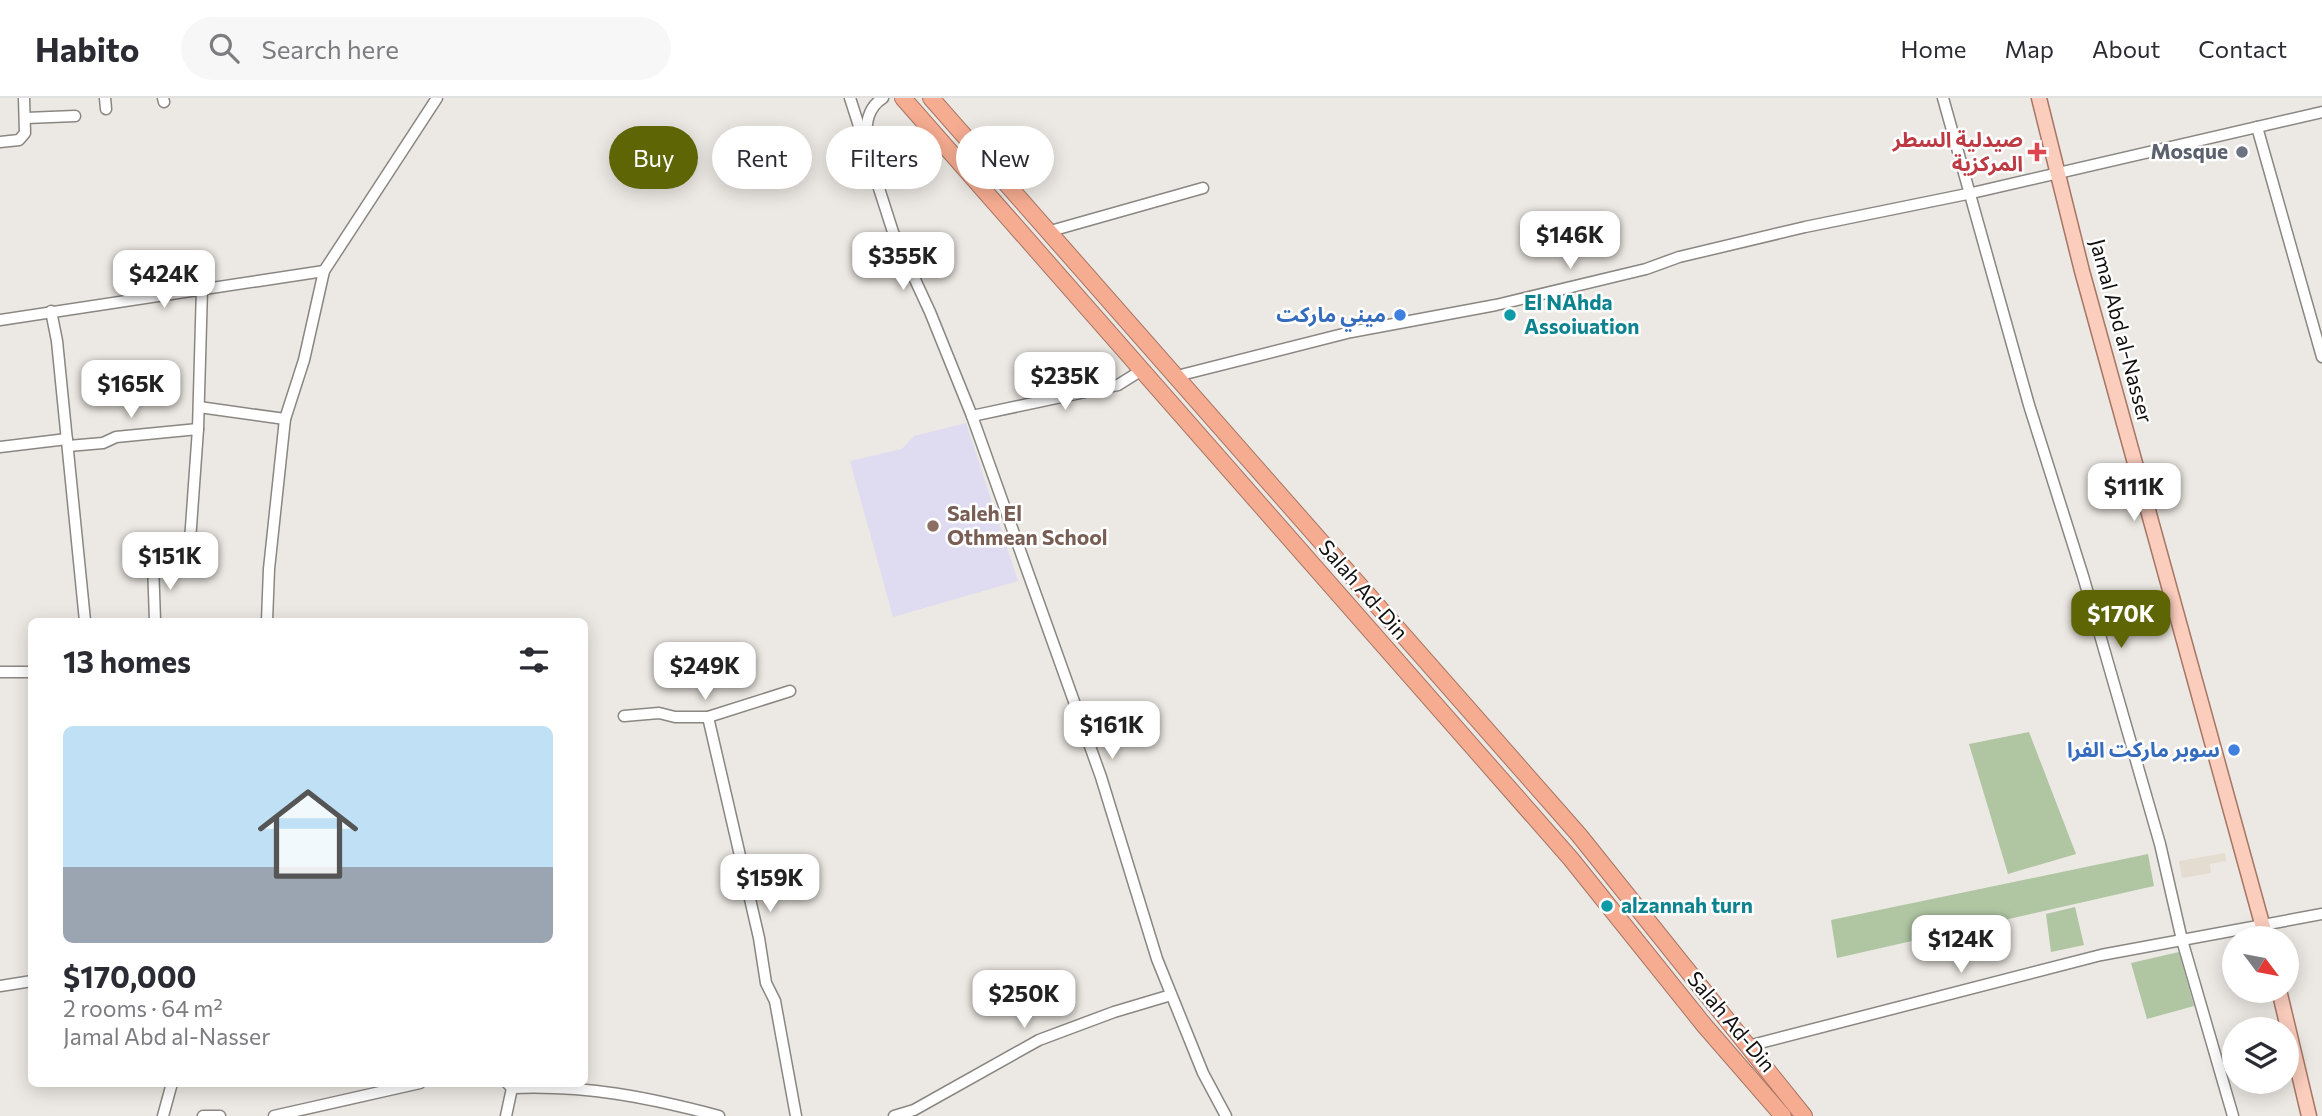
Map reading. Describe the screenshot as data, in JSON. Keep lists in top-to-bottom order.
{
  "streets": {
    "highway": ["Salah Ad-Din"],
    "main road": ["Jamal Abd al-Nasser"]
  },
  "places": {
    "health": ["صيدلية السطر المركزية"],
    "other": [
      "Mosque",
      "ميني ماركت",
      "El NAhda Assoiuation",
      "Saleh El Othmean School",
      "سوبر ماركت الفرا",
      "alzannah turn"
    ]
  },
  "north": "bottom right",
  "page": {
    "header": "Habito",
    "search": "Search here",
    "nav": [
      "Home",
      "Map",
      "About",
      "Contact"
    ],
    "chip": [
      "Buy",
      "Rent",
      "Filters",
      "New"
    ],
    "price": [
      "$146K",
      "$355K",
      "$424K",
      "$235K",
      "$165K",
      "$111K",
      "$151K",
      "$170K",
      "$249K",
      "$161K",
      "$159K",
      "$124K",
      "$250K"
    ],
    "heading": "13 homes",
    "list": [
      {
        "name": "$170,000",
        "note": "2 rooms · 64 m² · Jamal Abd al-Nasser"
      }
    ]
  }
}
